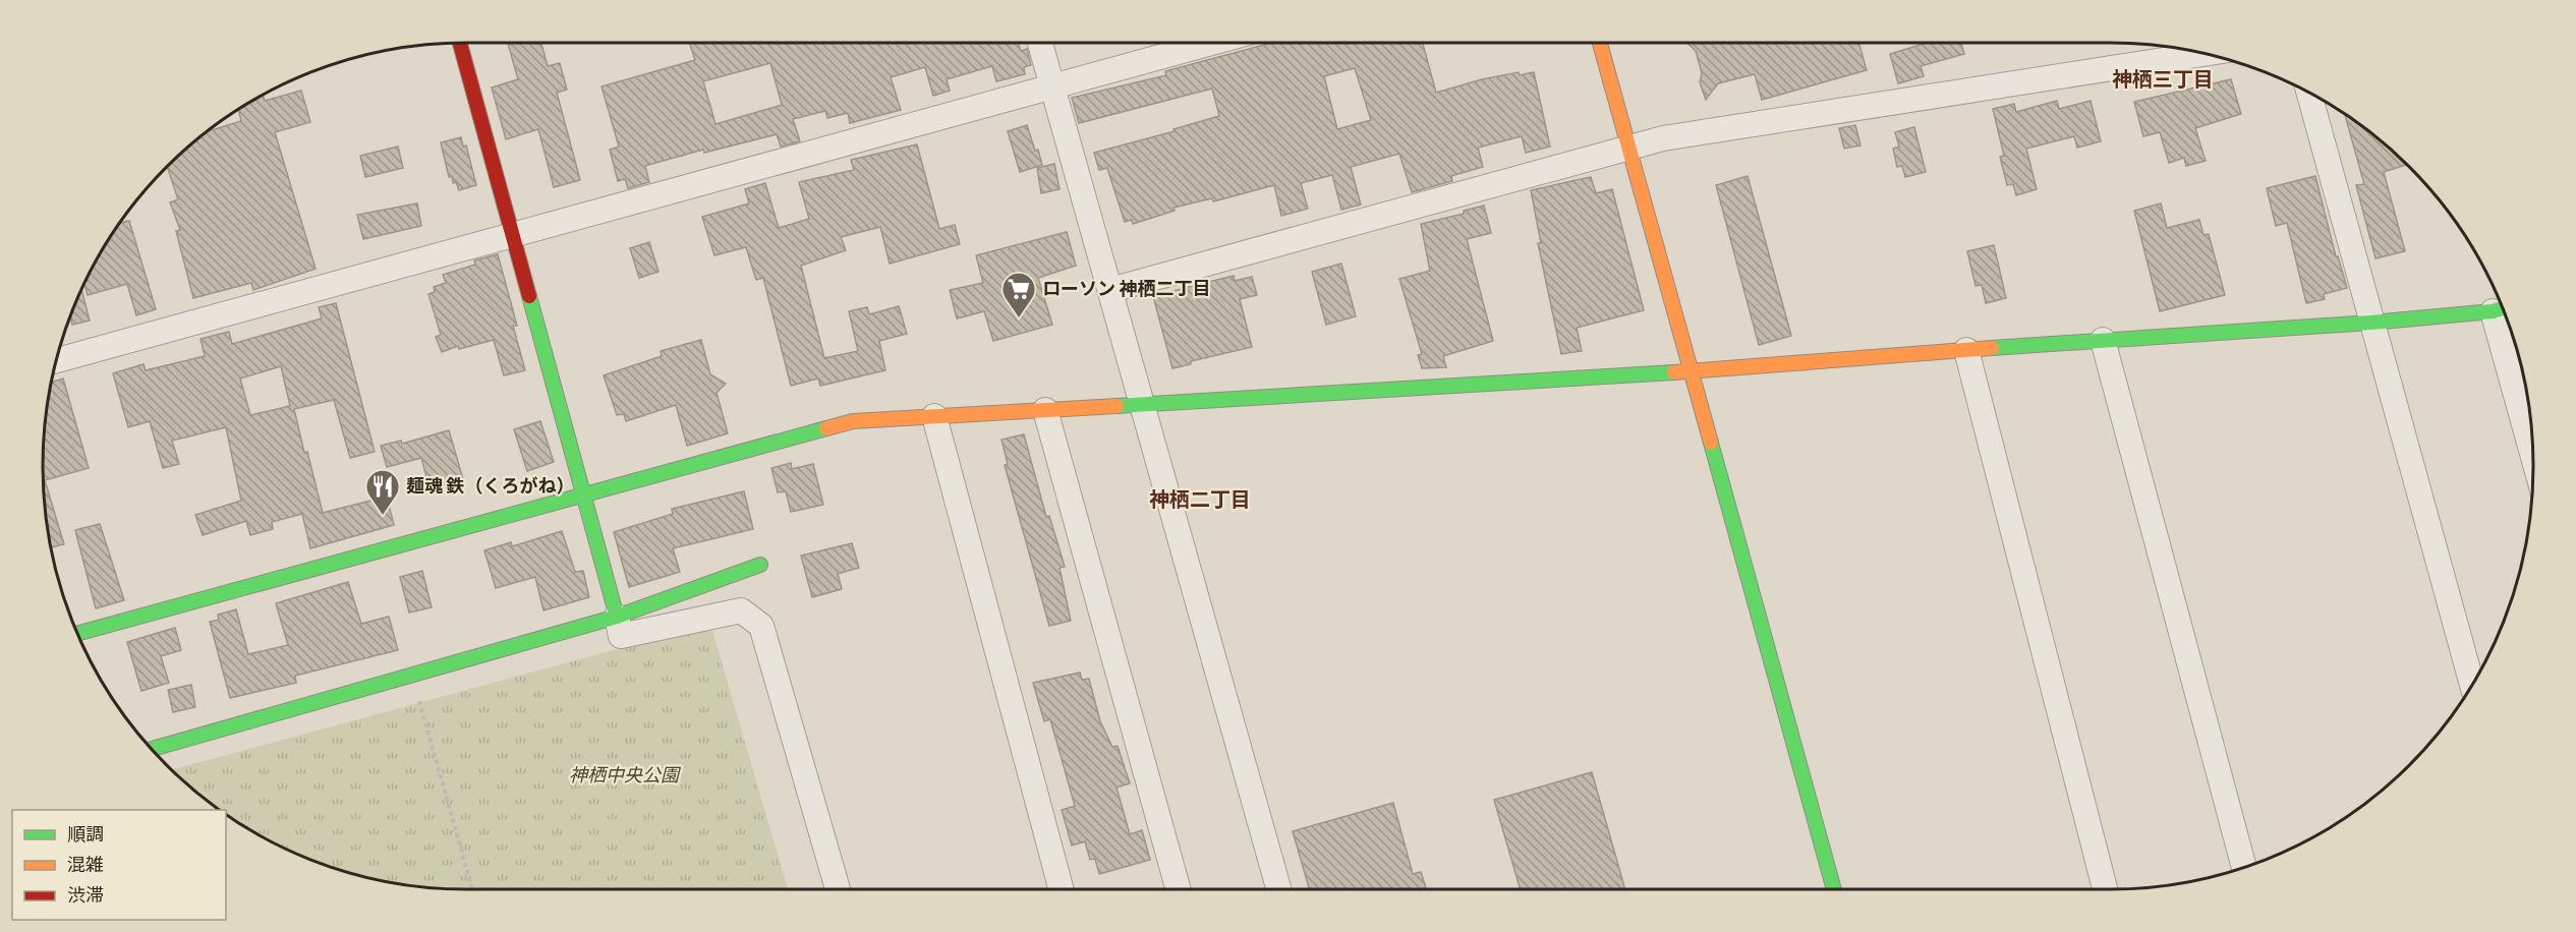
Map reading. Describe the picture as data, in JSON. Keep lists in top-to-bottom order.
{
  "districts": ["神栖三丁目", "神栖二丁目"],
  "parks": ["神栖中央公園"],
  "places": {
    "supermarket": ["ローソン 神栖二丁目"],
    "restaurant": ["麺魂 鉄（くろがね）"]
  },
  "legend": ["順調", "混雑", "渋滞"]
}
